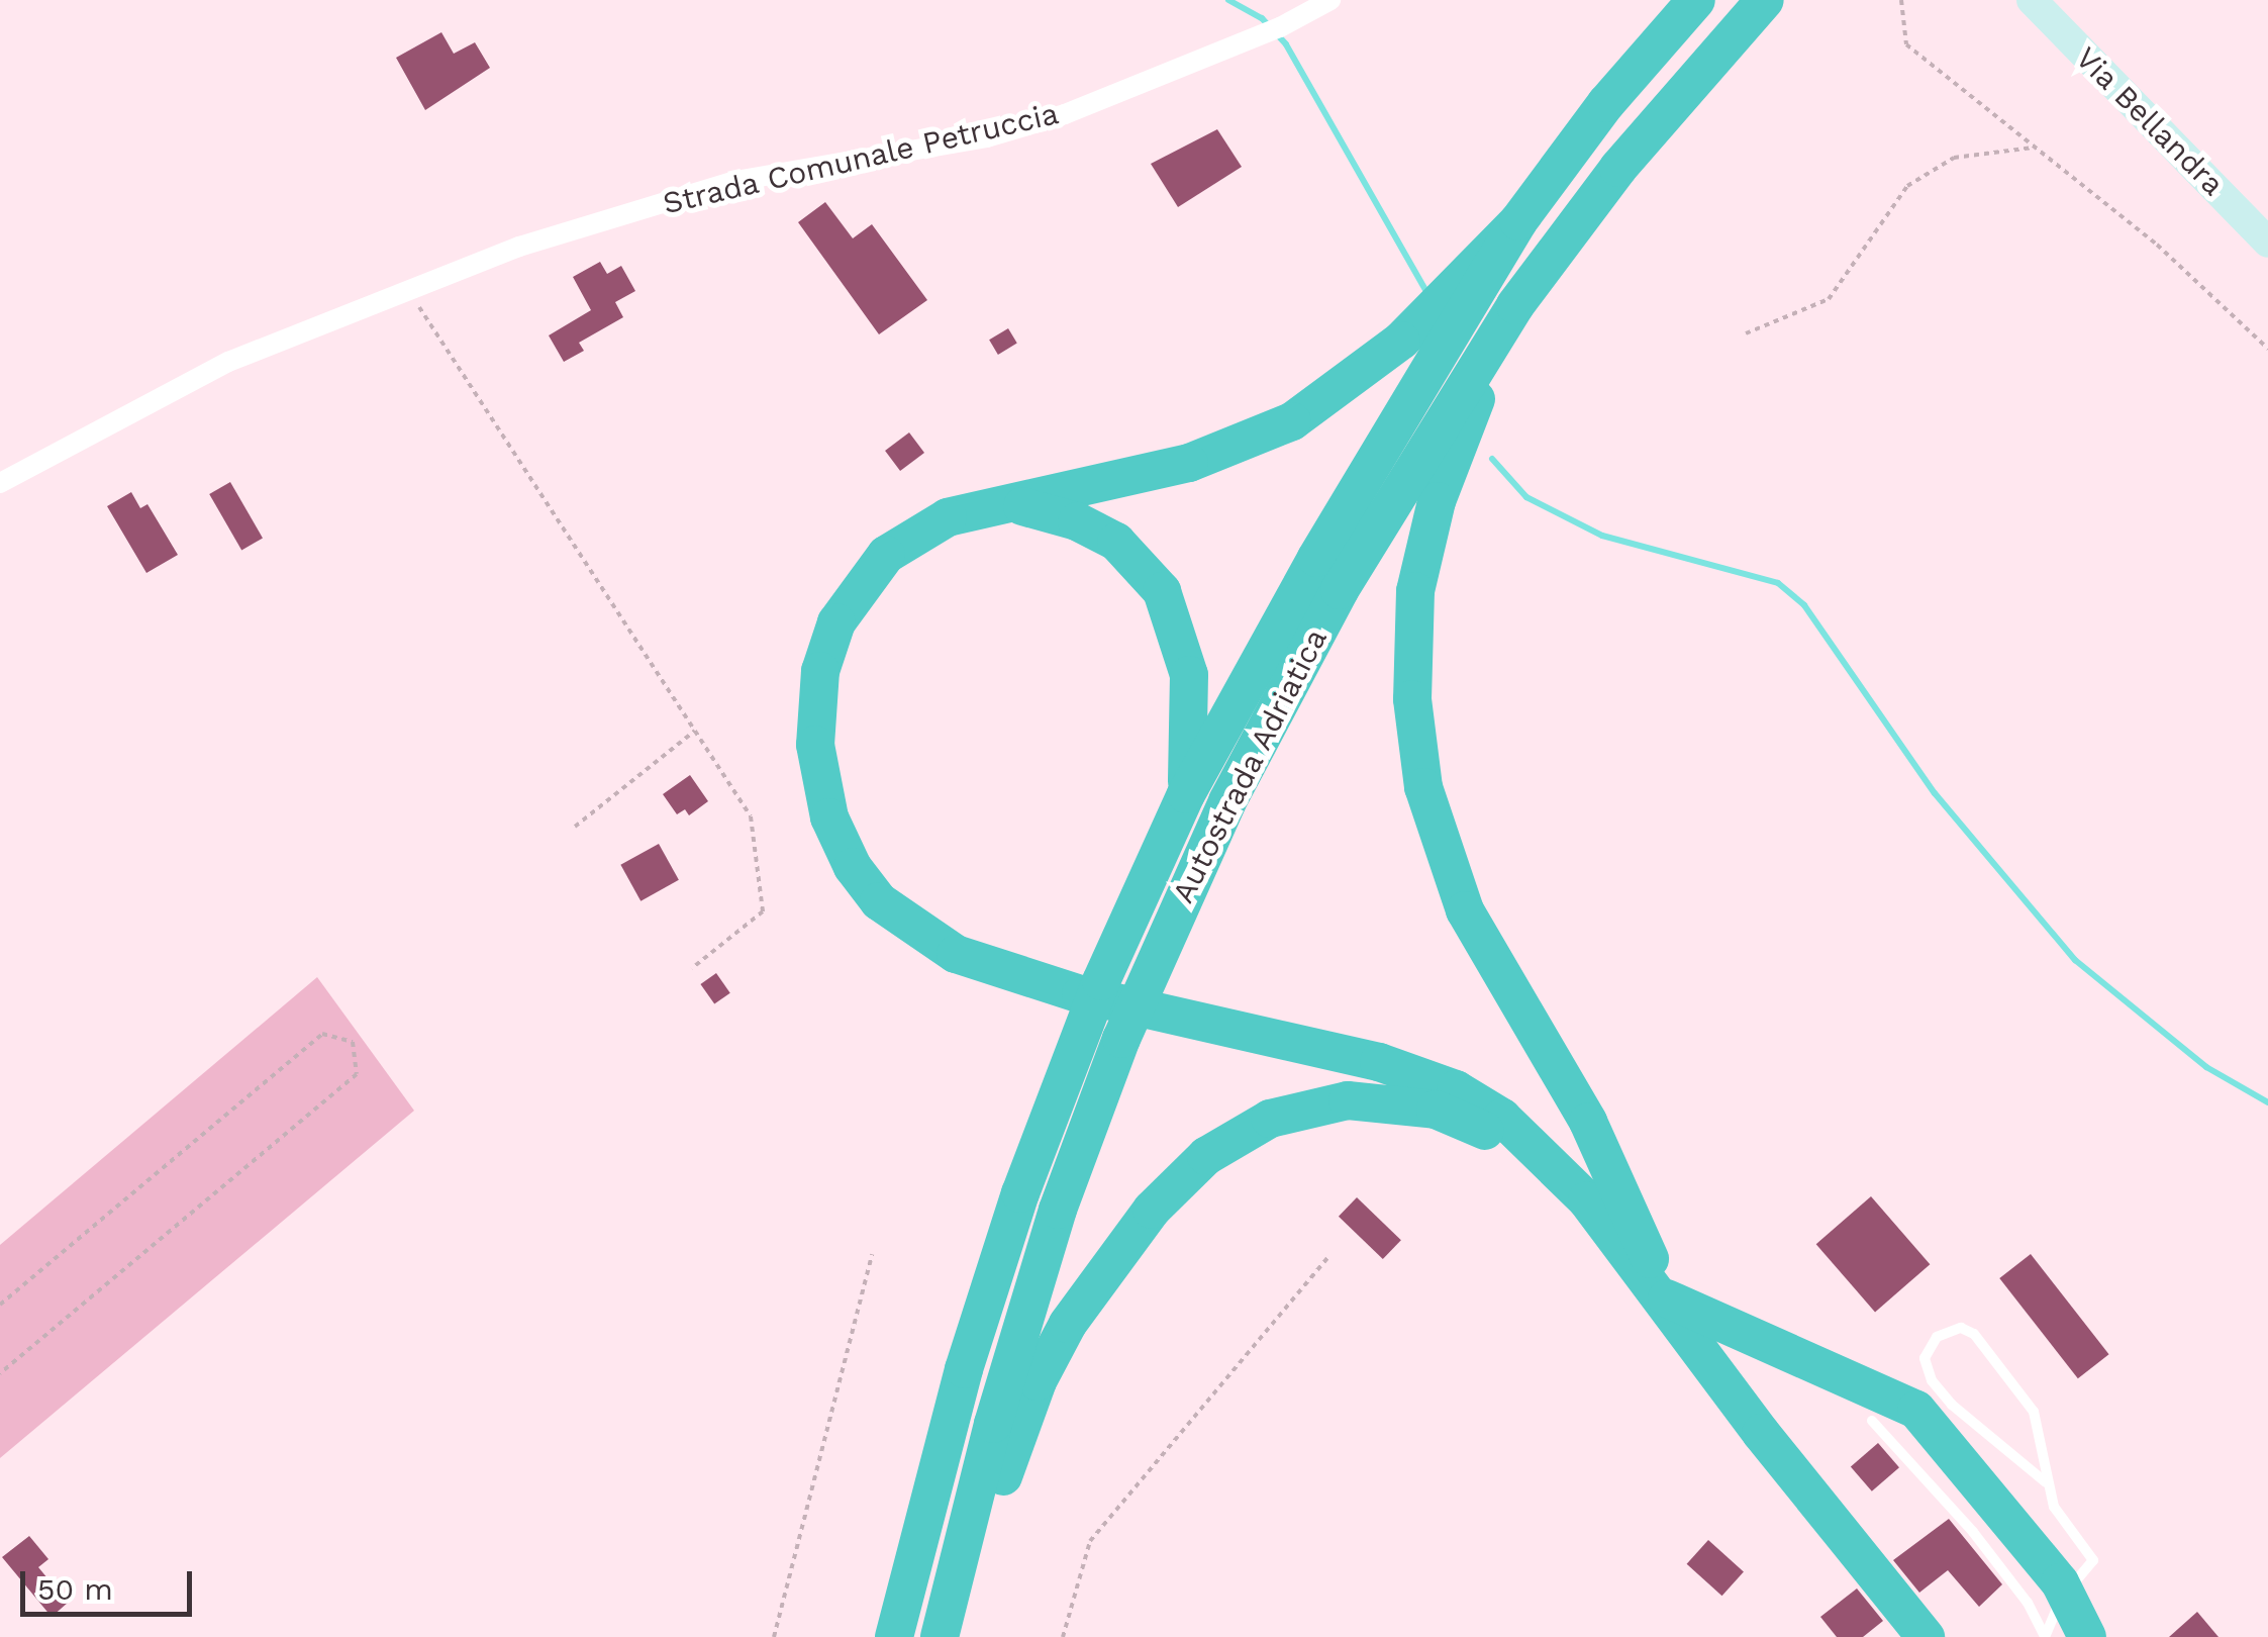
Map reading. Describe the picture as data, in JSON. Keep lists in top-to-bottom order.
{
  "streets": {
    "highway": ["Autostrada Adriatica"],
    "main road": ["Via Bellandra"],
    "street": ["Strada Comunale Petruccia"]
  },
  "scale_bar": "50 m"
}
